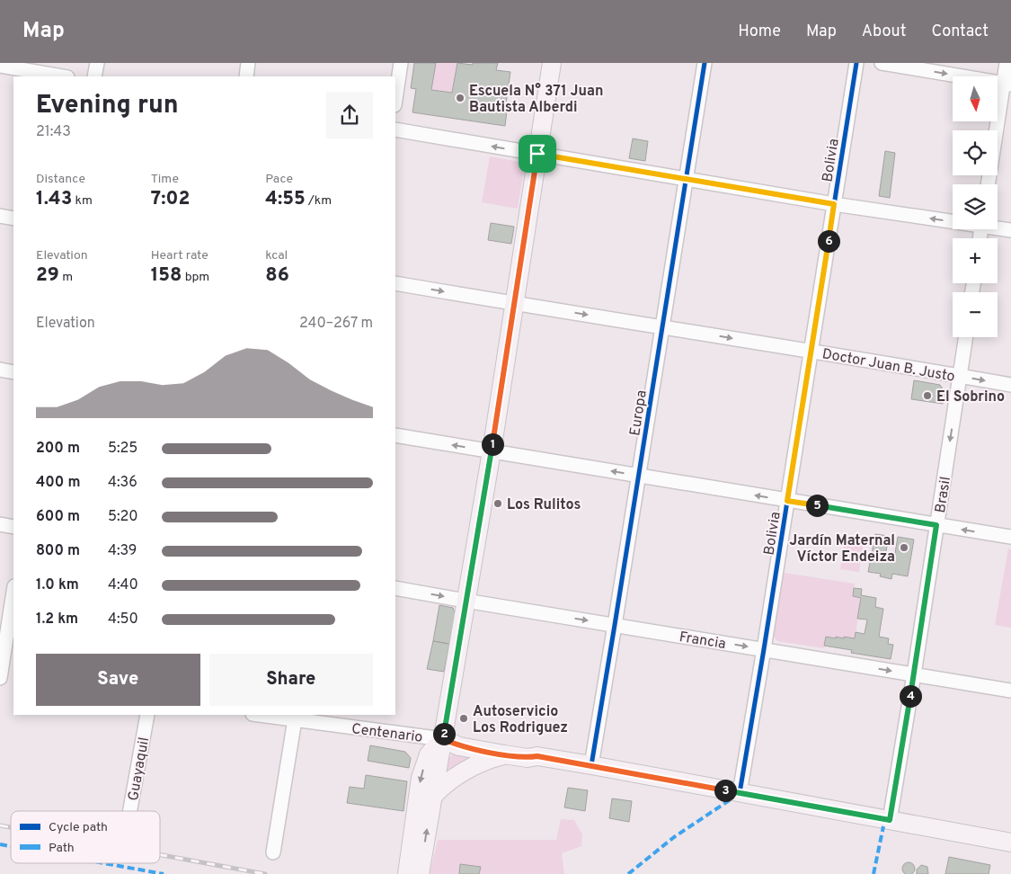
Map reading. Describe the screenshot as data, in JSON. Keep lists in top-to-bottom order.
{
  "streets": {
    "street": [
      "Bolivia",
      "Doctor Juan B. Justo",
      "Europa",
      "Brasil",
      "Francia",
      "Centenario",
      "Guayaquil"
    ]
  },
  "crossings": [
    ["Bolivia", "Doctor Juan B. Justo"],
    ["Bolivia", "Francia"],
    ["Doctor Juan B. Justo", "Europa"],
    ["Doctor Juan B. Justo", "Brasil"],
    ["Europa", "Francia"],
    ["Brasil", "Francia"]
  ],
  "one_way": ["Doctor Juan B. Justo", "Francia"],
  "places": [
    "Escuela N° 371 Juan Bautista Alberdi",
    "El Sobrino",
    "Los Rulitos",
    "Jardín Maternal Víctor Endeiza",
    "Autoservicio Los Rodriguez"
  ],
  "legend": ["Cycle path", "Path"],
  "north": "bottom",
  "page": {
    "header": "Map",
    "nav": [
      "Home",
      "Map",
      "About",
      "Contact"
    ],
    "map_buttons": ["+", "−"],
    "heading": ["Evening run", "21:43"],
    "stats": [
      ["Distance", "1.43 km"],
      ["Time", "7:02"],
      ["Pace", "4:55 /km"],
      ["Elevation", "29 m"],
      ["Heart rate", "158 bpm"],
      ["kcal", "86"]
    ],
    "pins": [
      "6",
      "1",
      "5",
      "4",
      "2",
      "3"
    ],
    "chart": ["Elevation", "240–267 m"],
    "list": [
      {
        "name": "200 m",
        "note": "5:25"
      },
      {
        "name": "400 m",
        "note": "4:36"
      },
      {
        "name": "600 m",
        "note": "5:20"
      },
      {
        "name": "800 m",
        "note": "4:39"
      },
      {
        "name": "1.0 km",
        "note": "4:40"
      },
      {
        "name": "1.2 km",
        "note": "4:50"
      }
    ],
    "buttons": ["Save", "Share"]
  }
}
